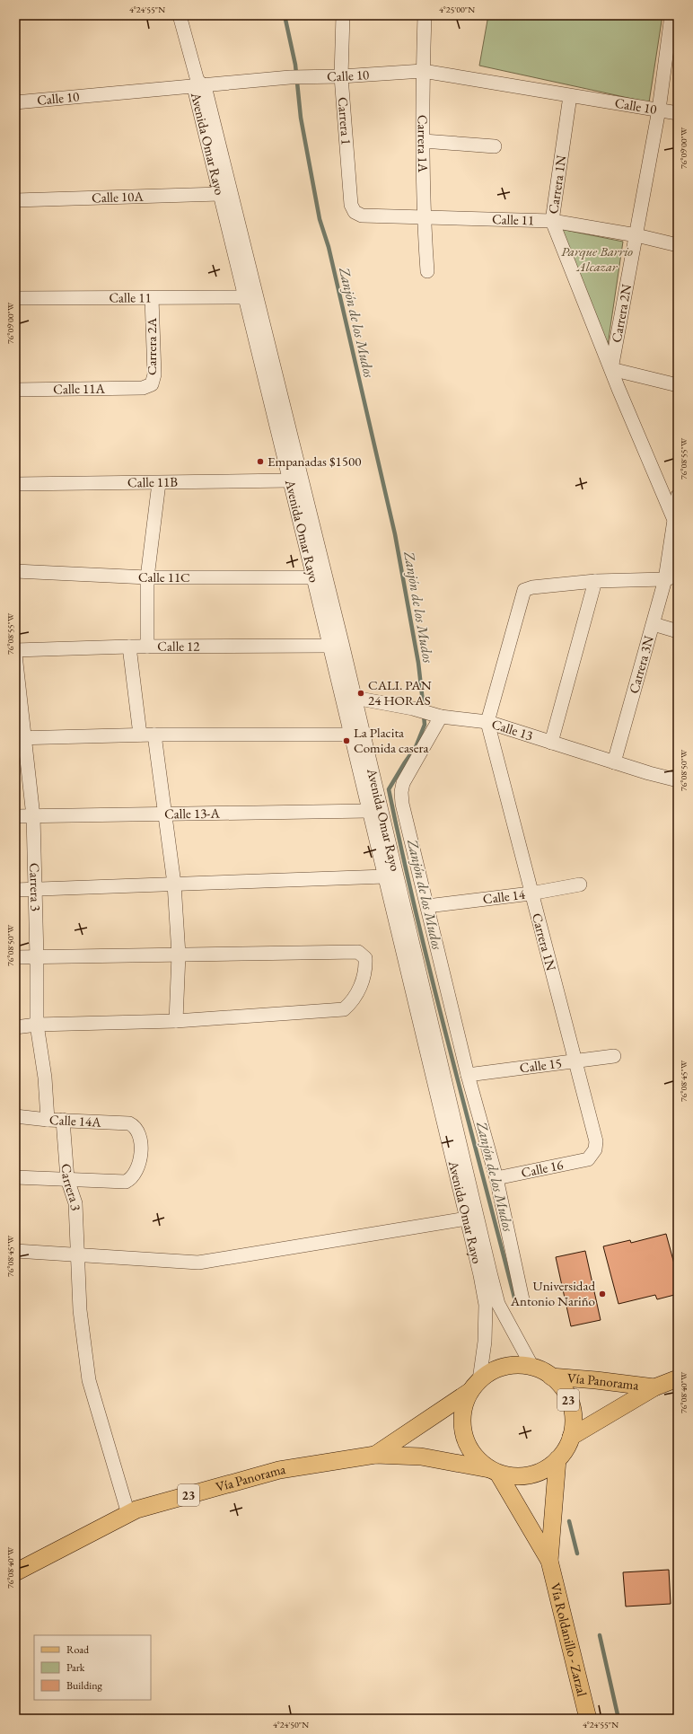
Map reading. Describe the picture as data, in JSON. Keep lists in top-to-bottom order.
{
  "streets": {
    "main road": ["Vía Panorama", "23", "Vía Roldanillo - Zarzal"],
    "street": [
      "Calle 10",
      "Carrera 1",
      "Avenida Omar Rayo",
      "Carrera 1A",
      "Carrera 1N",
      "Calle 10A",
      "Calle 11",
      "Carrera 2N",
      "Carrera 2A",
      "Calle 11A",
      "Calle 11B",
      "Calle 11C",
      "Calle 12",
      "Carrera 3N",
      "Calle 13",
      "Calle 13-A",
      "Carrera 3",
      "Calle 14",
      "Calle 15",
      "Calle 14A",
      "Calle 16"
    ]
  },
  "crossings": [
    ["Calle 10", "Carrera 1"],
    ["Calle 10", "Avenida Omar Rayo"],
    ["Calle 10", "Carrera 1A"],
    ["Calle 10", "Carrera 1N"],
    ["Calle 10", "Carrera 2N"],
    ["Carrera 1", "Calle 11"],
    ["Avenida Omar Rayo", "Calle 10A"],
    ["Avenida Omar Rayo", "Calle 11"],
    ["Avenida Omar Rayo", "Calle 11B"],
    ["Avenida Omar Rayo", "Calle 11C"],
    ["Avenida Omar Rayo", "Calle 12"],
    ["Avenida Omar Rayo", "Calle 13"],
    ["Avenida Omar Rayo", "Calle 13-A"],
    ["Avenida Omar Rayo", "Vía Panorama"],
    ["Avenida Omar Rayo", "23"],
    ["Avenida Omar Rayo", "Vía Roldanillo - Zarzal"],
    ["Carrera 1A", "Calle 11"],
    ["Carrera 1N", "Calle 11"],
    ["Carrera 1N", "Carrera 2N"],
    ["Carrera 1N", "Calle 13"],
    ["Carrera 1N", "Calle 14"],
    ["Carrera 1N", "Calle 15"],
    ["Carrera 1N", "Calle 16"],
    ["Calle 11", "Carrera 2N"],
    ["Calle 11", "Carrera 2A"],
    ["Carrera 2A", "Calle 11A"],
    ["Carrera 3N", "Calle 13"],
    ["Calle 13-A", "Carrera 3"],
    ["Carrera 3", "Calle 14A"],
    ["Carrera 3", "Vía Panorama"],
    ["Vía Panorama", "23"],
    ["Vía Panorama", "Vía Roldanillo - Zarzal"],
    ["23", "Vía Roldanillo - Zarzal"]
  ],
  "water": ["Zanjón de los Mudos"],
  "parks": ["Parque Barrio Alcazar"],
  "places": [
    "Empanadas $1500",
    "CALI. PAN 24 HORAS",
    "La Placita Comida casera",
    "Universidad Antonio Nariño"
  ],
  "legend": ["Road", "Park", "Building"],
  "coordinates": [
    "4°24'55\"N",
    "4°25'00\"N",
    "76°09'00\"W",
    "76°08'55\"W",
    "76°08'50\"W",
    "76°08'45\"W",
    "76°08'40\"W",
    "4°24'50\"N"
  ]
}
